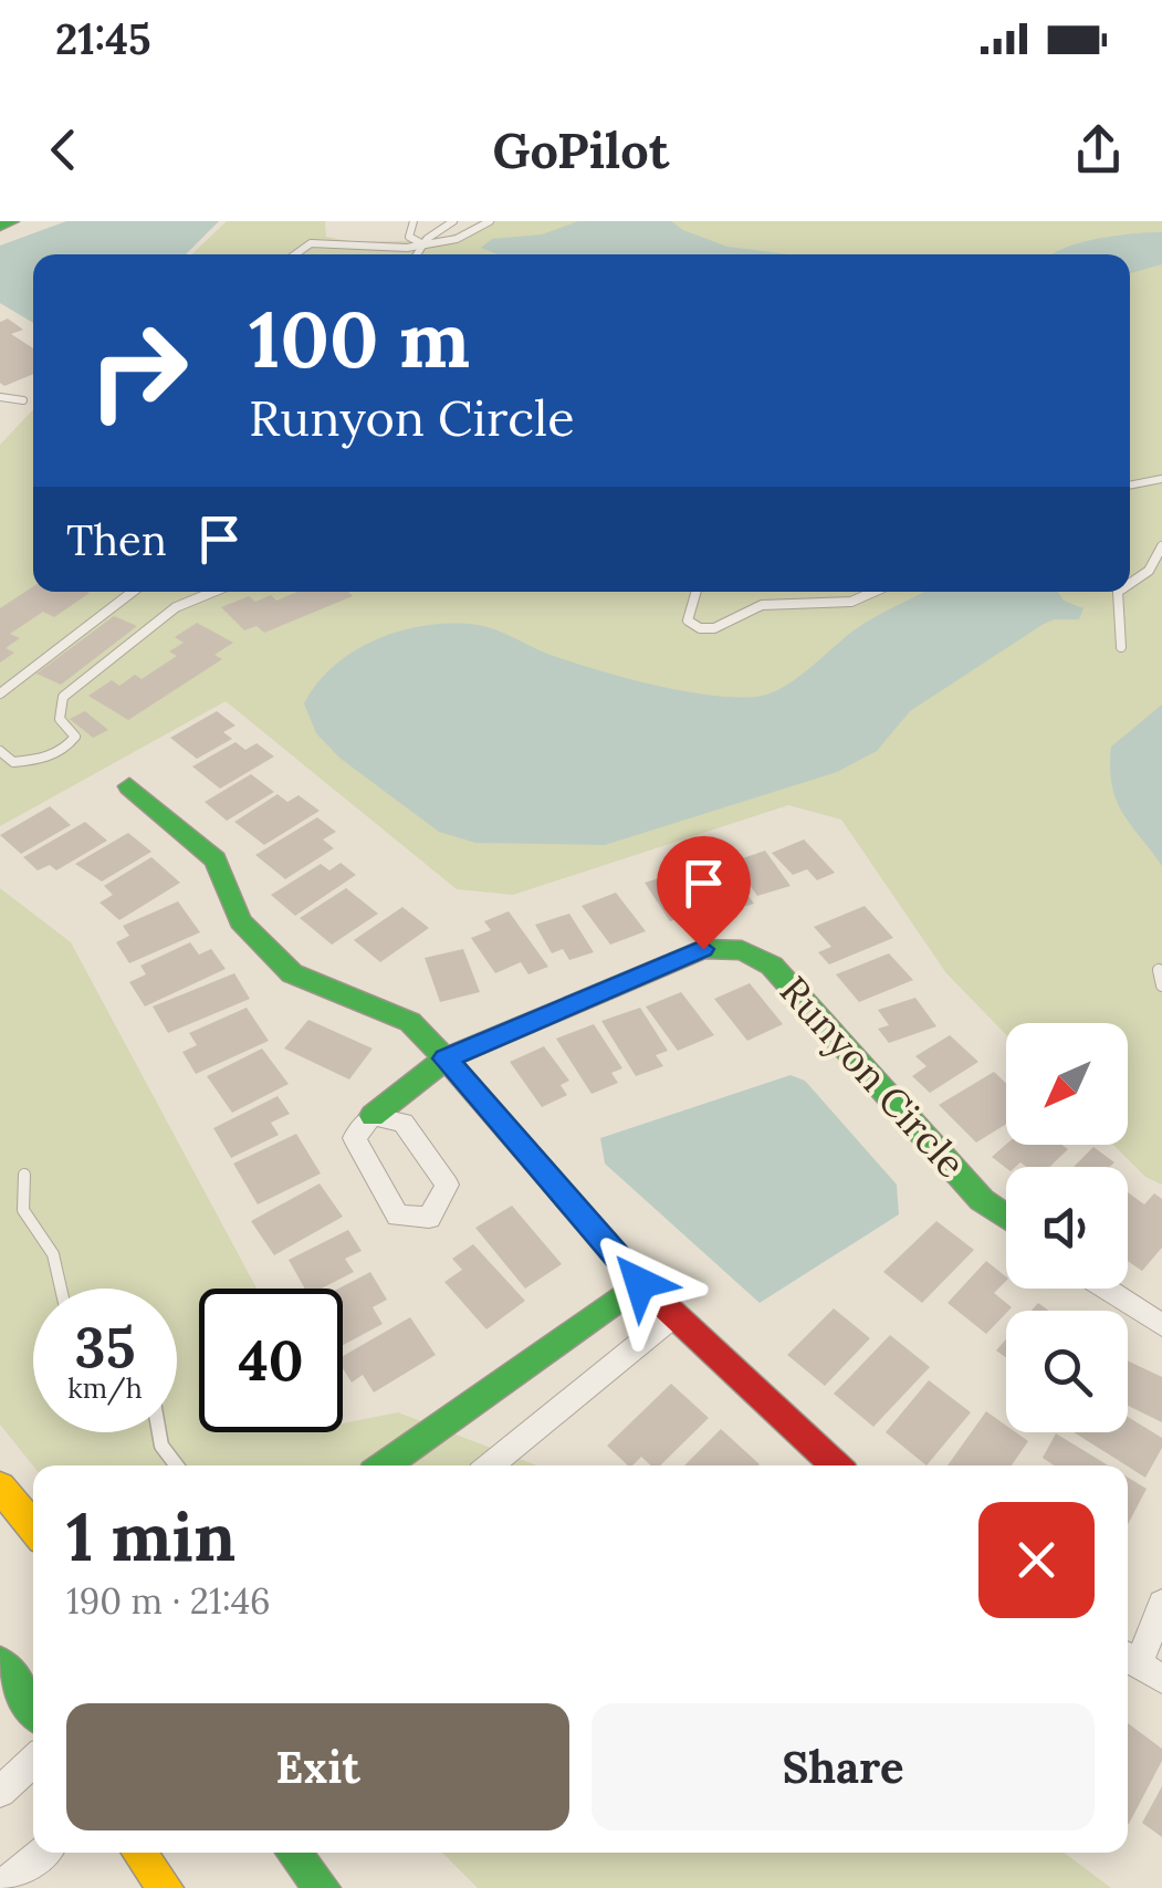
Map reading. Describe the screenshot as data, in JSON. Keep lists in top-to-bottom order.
{
  "streets": {
    "street": ["Runyon Circle"]
  },
  "north": "bottom left",
  "page": {
    "status": "21:45",
    "header": "GoPilot",
    "turn": ["100 m", "Runyon Circle"],
    "then": "Then",
    "speed": "35 km/h",
    "limit": "40",
    "heading": ["1 min", "190 m · 21:46"],
    "buttons": ["Exit", "Share"]
  }
}
